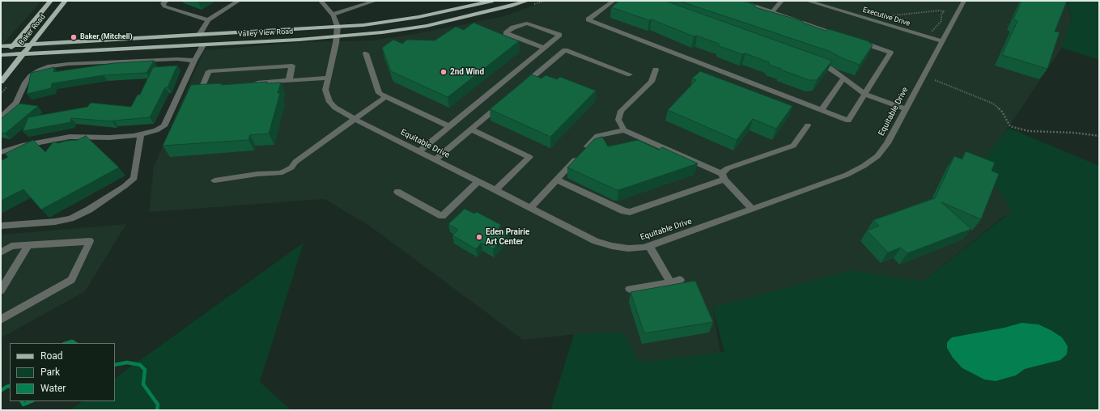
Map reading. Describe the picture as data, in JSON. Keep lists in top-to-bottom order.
{
  "streets": {
    "main road": ["Baker Road", "Valley View Road"],
    "street": ["Executive Drive", "Equitable Drive"]
  },
  "crossings": [
    ["Executive Drive", "Equitable Drive"],
    ["Baker Road", "Valley View Road"],
    ["Valley View Road", "Equitable Drive"]
  ],
  "places": ["Baker (Mitchell)", "2nd Wind", "Eden Prairie Art Center"],
  "legend": ["Road", "Park", "Water"]
}
